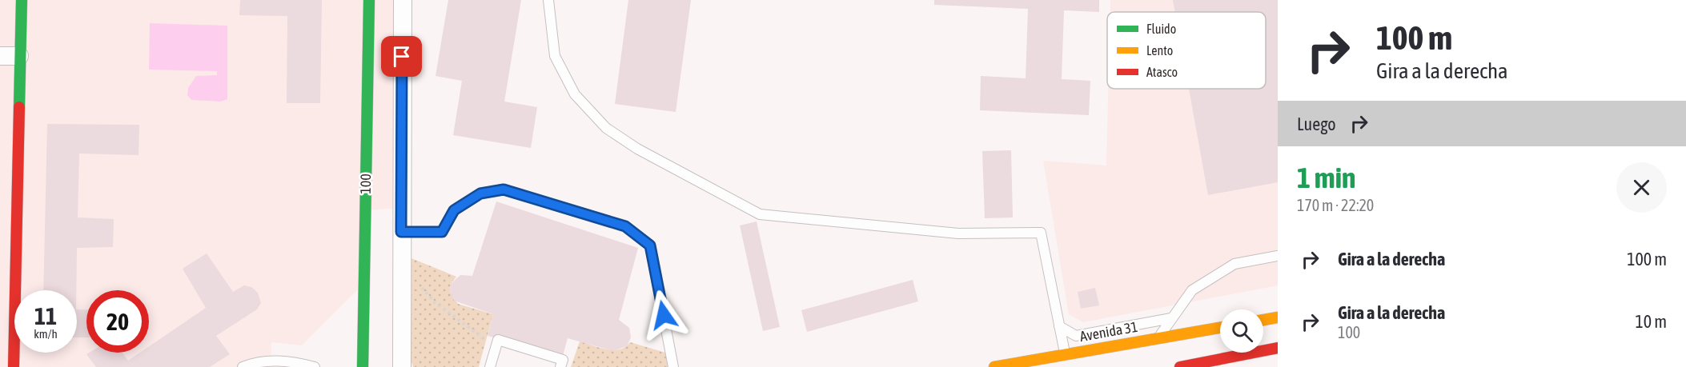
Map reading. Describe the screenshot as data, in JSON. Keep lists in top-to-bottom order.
{
  "streets": {
    "street": ["100", "Avenida 31"]
  },
  "legend": ["Fluido", "Lento", "Atasco"],
  "page": {
    "turn": ["100 m", "Gira a la derecha"],
    "then": "Luego",
    "heading": ["1 min", "170 m · 22:20"],
    "list": [
      {
        "name": "Gira a la derecha",
        "value": "100 m"
      },
      {
        "name": "Gira a la derecha",
        "note": "100",
        "value": "10 m"
      }
    ],
    "speed": "11 km/h",
    "limit": "20"
  }
}
